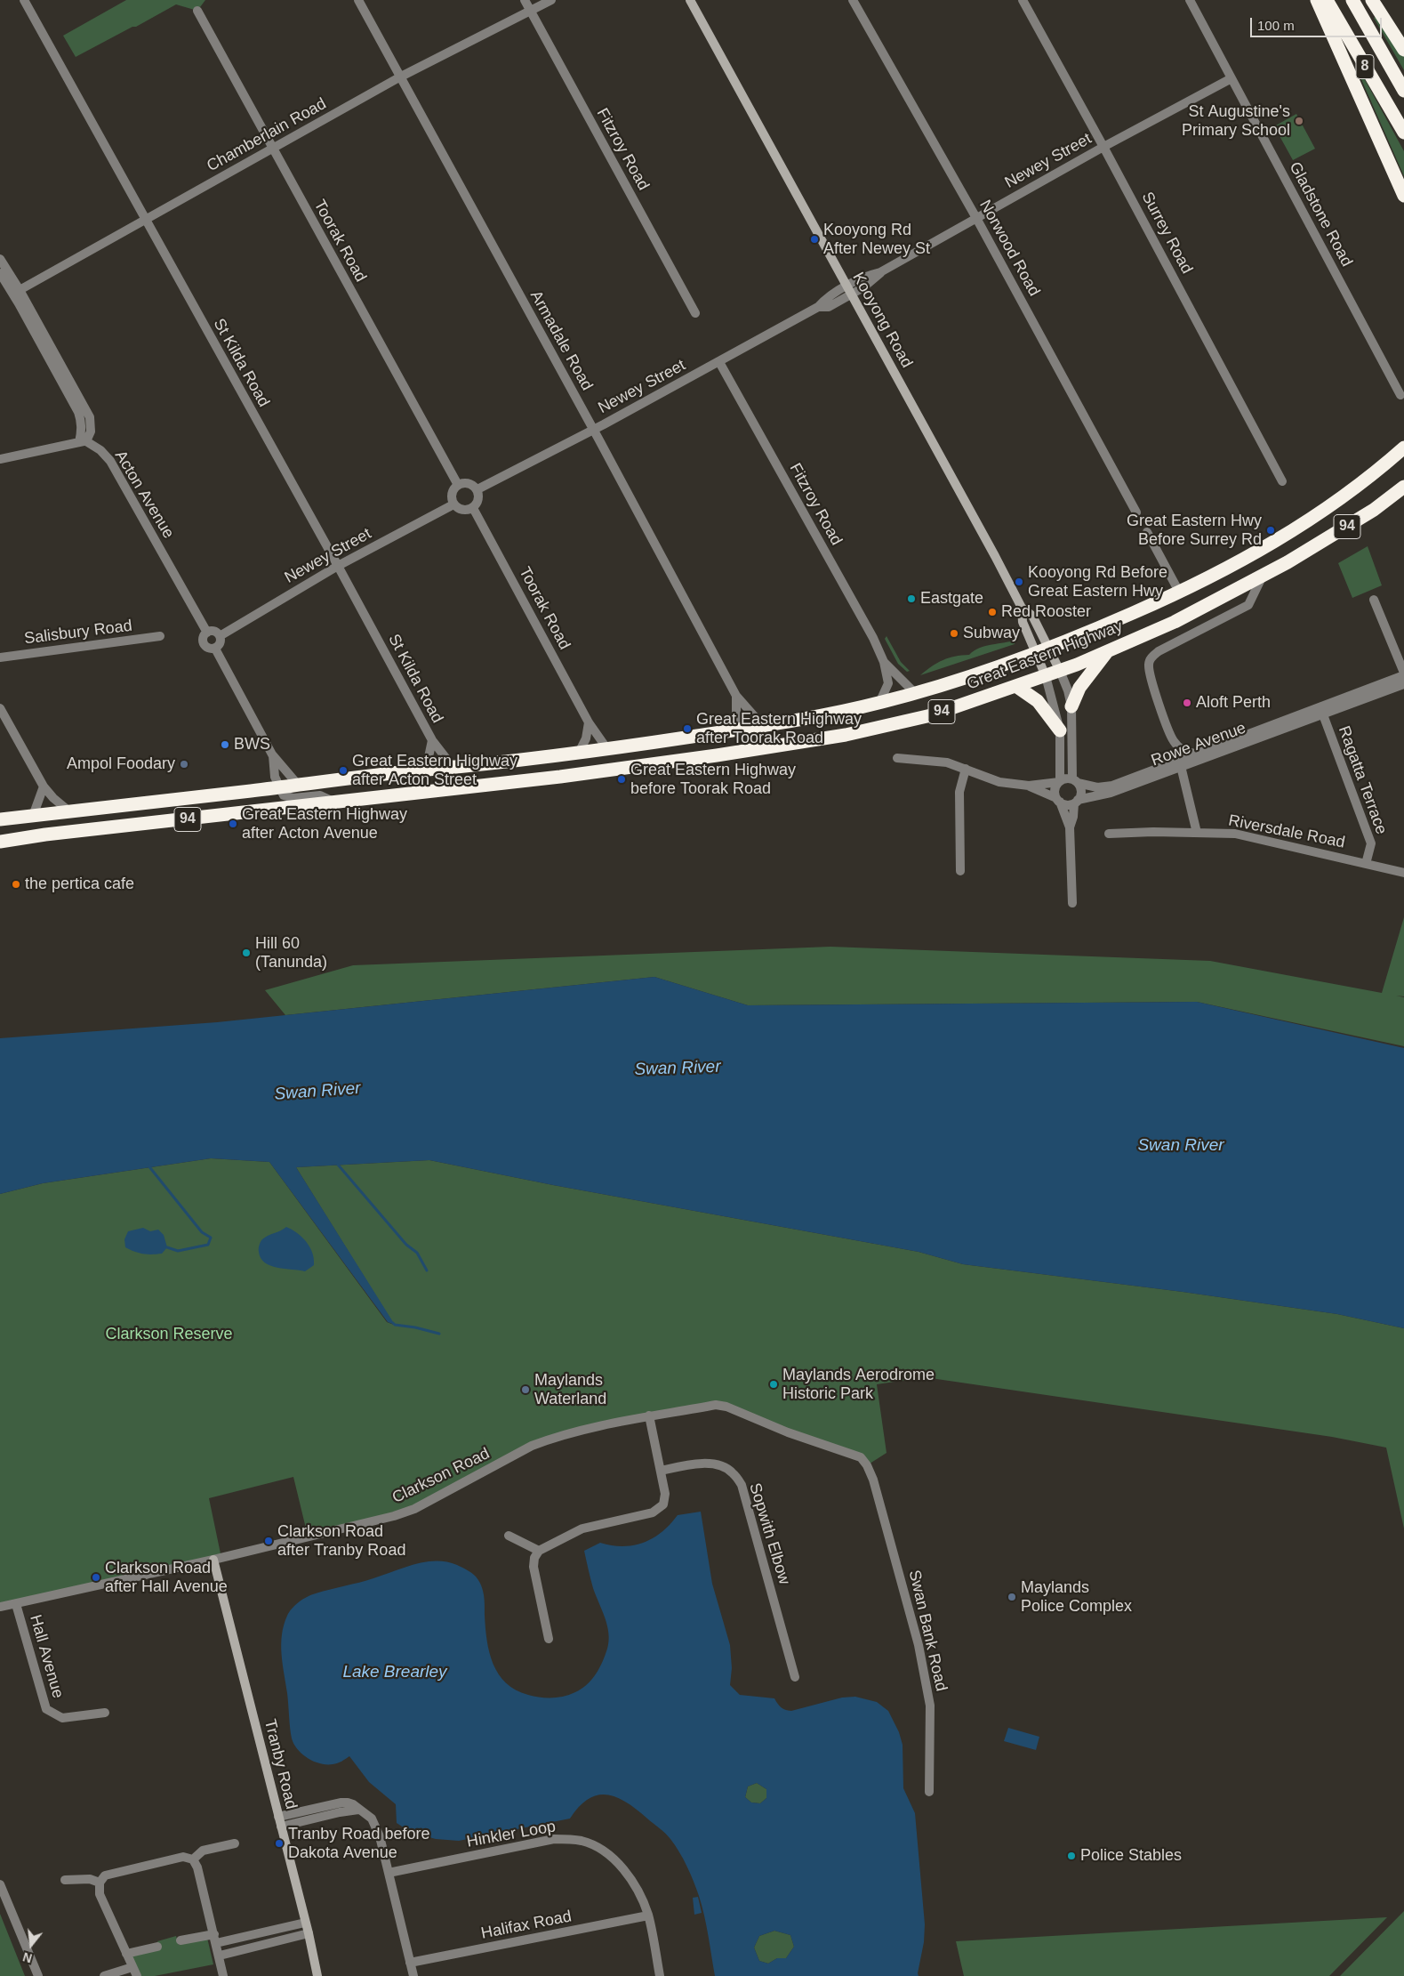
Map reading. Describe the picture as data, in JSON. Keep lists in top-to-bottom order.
{
  "streets": {
    "highway": ["8", "94", "Great Eastern Highway"],
    "street": [
      "Chamberlain Road",
      "Fitzroy Road",
      "Newey Street",
      "Gladstone Road",
      "Surrey Road",
      "Toorak Road",
      "Norwood Road",
      "Kooyong Road",
      "Armadale Road",
      "St Kilda Road",
      "Acton Avenue",
      "Salisbury Road",
      "Rowe Avenue",
      "Ragatta Terrace",
      "Riversdale Road",
      "Clarkson Road",
      "Sopwith Elbow",
      "Swan Bank Road",
      "Hall Avenue",
      "Tranby Road",
      "Hinkler Loop",
      "Halifax Road"
    ]
  },
  "crossings": [
    ["Chamberlain Road", "Fitzroy Road"],
    ["Chamberlain Road", "Toorak Road"],
    ["Chamberlain Road", "Armadale Road"],
    ["Chamberlain Road", "St Kilda Road"],
    ["Fitzroy Road", "Newey Street"],
    ["Fitzroy Road", "Great Eastern Highway"],
    ["Newey Street", "Gladstone Road"],
    ["Newey Street", "Surrey Road"],
    ["Newey Street", "Toorak Road"],
    ["Newey Street", "Norwood Road"],
    ["Newey Street", "Kooyong Road"],
    ["Newey Street", "Armadale Road"],
    ["Newey Street", "St Kilda Road"],
    ["Newey Street", "Acton Avenue"],
    ["Toorak Road", "Great Eastern Highway"],
    ["Kooyong Road", "Great Eastern Highway"],
    ["Armadale Road", "Great Eastern Highway"],
    ["St Kilda Road", "Great Eastern Highway"],
    ["Rowe Avenue", "Ragatta Terrace"],
    ["Ragatta Terrace", "Riversdale Road"],
    ["Clarkson Road", "Swan Bank Road"],
    ["Clarkson Road", "Hall Avenue"],
    ["Clarkson Road", "Tranby Road"],
    ["Hinkler Loop", "Halifax Road"]
  ],
  "water": ["Swan River", "Lake Brearley"],
  "parks": ["Clarkson Reserve"],
  "places": [
    "St Augustine's Primary School",
    "Kooyong Rd After Newey St",
    "Great Eastern Hwy Before Surrey Rd",
    "Kooyong Rd Before Great Eastern Hwy",
    "Eastgate",
    "Red Rooster",
    "Subway",
    "Aloft Perth",
    "Great Eastern Highway after Toorak Road",
    "BWS",
    "Ampol Foodary",
    "Great Eastern Highway after Acton Street",
    "Great Eastern Highway before Toorak Road",
    "Great Eastern Highway after Acton Avenue",
    "the pertica cafe",
    "Hill 60 (Tanunda)",
    "Maylands Aerodrome Historic Park",
    "Maylands Waterland",
    "Clarkson Road after Tranby Road",
    "Clarkson Road after Hall Avenue",
    "Maylands Police Complex",
    "Tranby Road before Dakota Avenue",
    "Police Stables"
  ],
  "scale_bar": "100 m",
  "north": "bottom"
}
